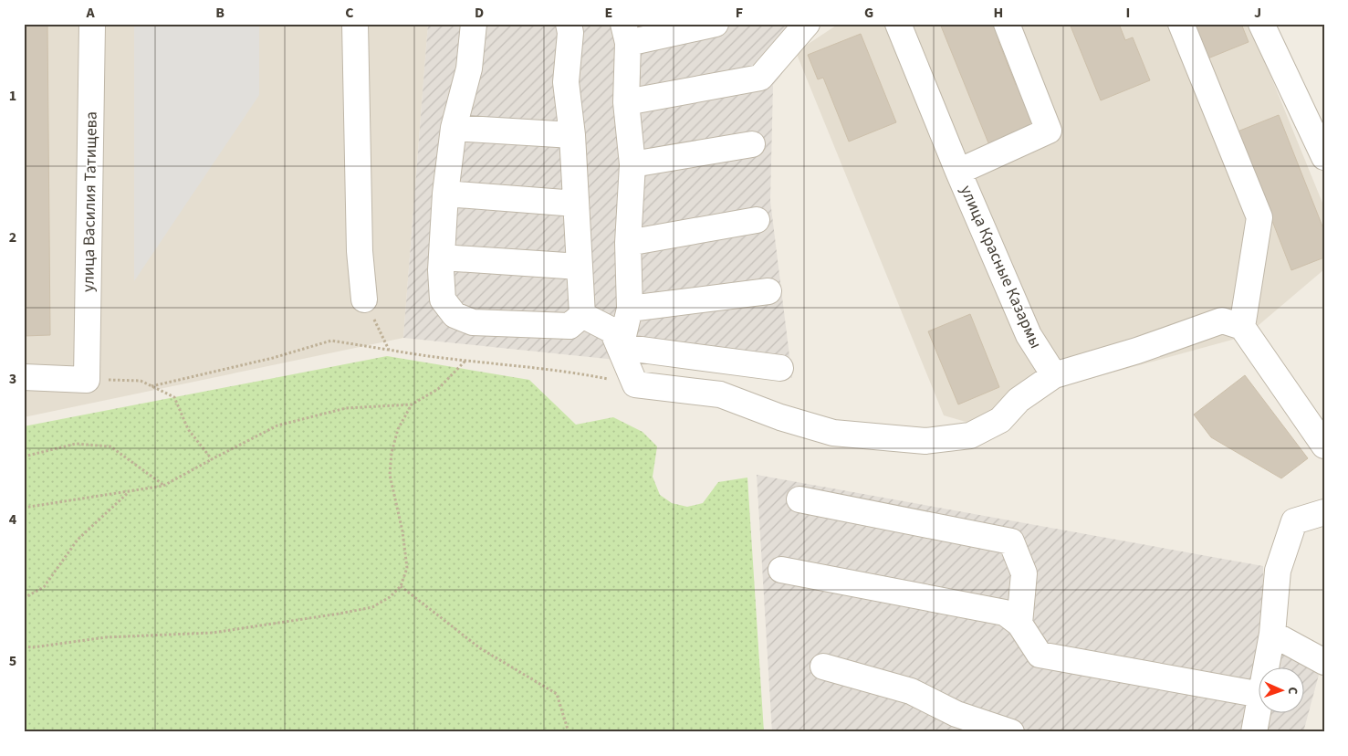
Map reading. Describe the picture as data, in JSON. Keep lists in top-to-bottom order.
{
  "streets": {
    "street": ["улица Василия Татищева", "улица Красные Казармы"]
  },
  "north": "right",
  "grid": {
    "columns": [
      "A",
      "B",
      "C",
      "D",
      "E",
      "F",
      "G",
      "H",
      "I",
      "J"
    ],
    "rows": [
      "1",
      "2",
      "3",
      "4",
      "5"
    ]
  }
}
